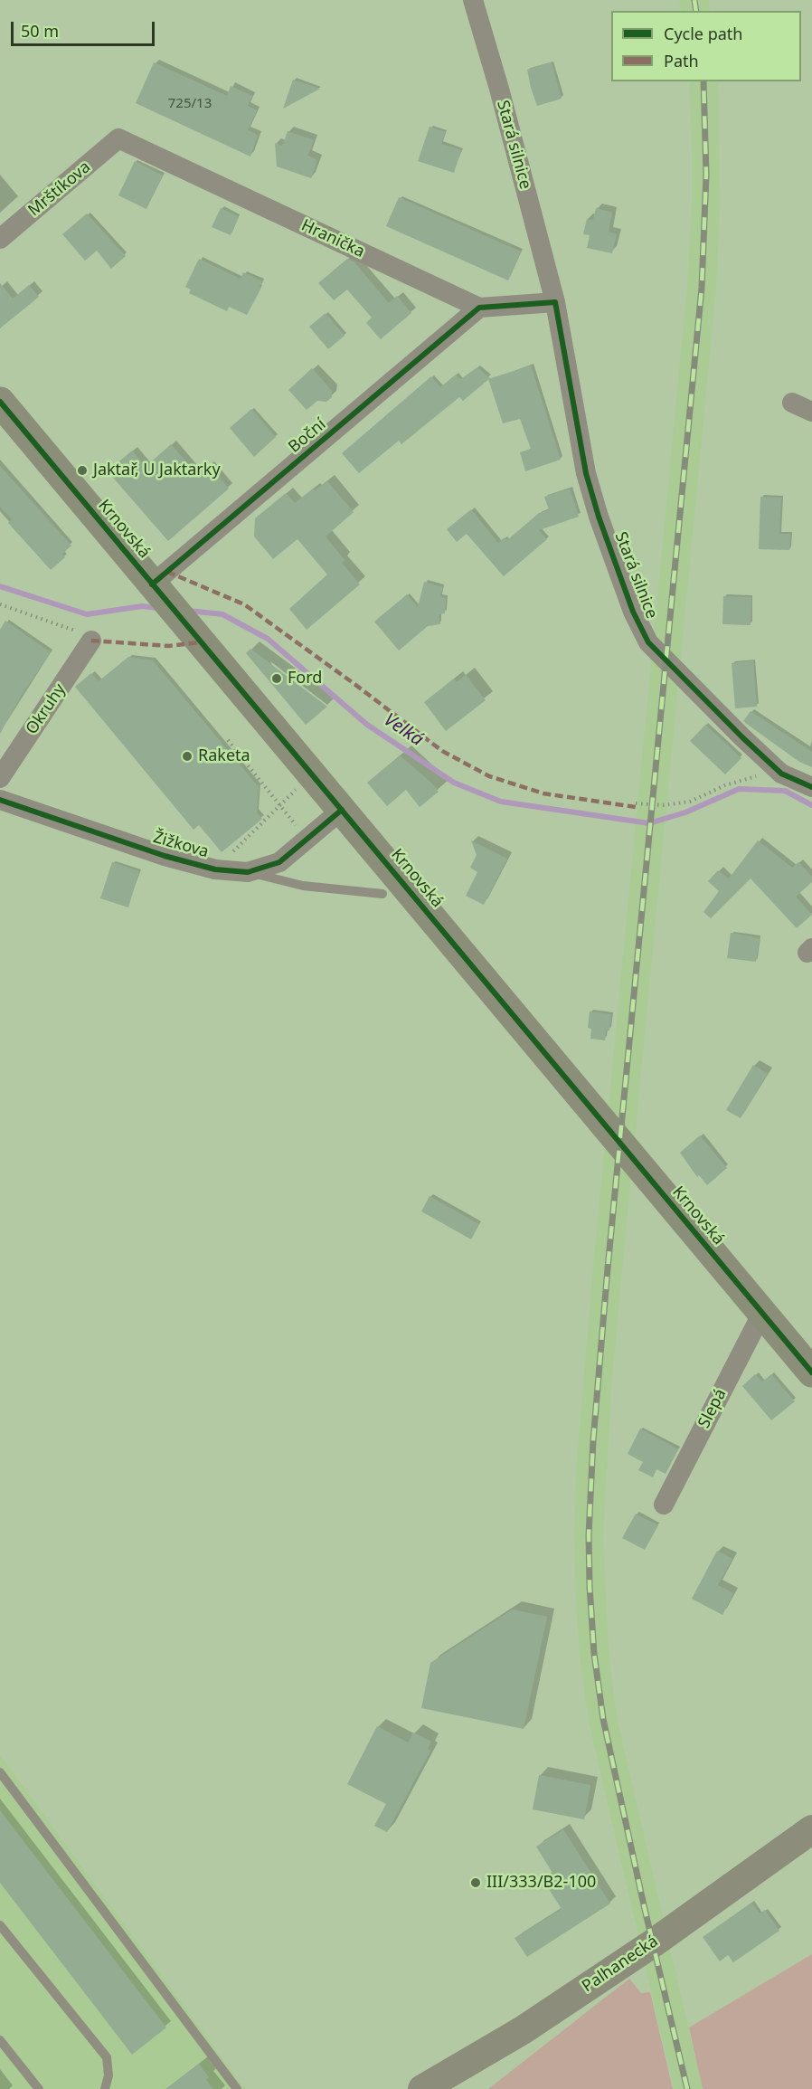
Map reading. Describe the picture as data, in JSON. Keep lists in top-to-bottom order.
{
  "streets": {
    "main road": ["Krnovská"],
    "street": [
      "Stará silnice",
      "Mrštíkova",
      "Hranička",
      "Boční",
      "Okruhy",
      "Žižkova",
      "Slepá",
      "Palhanecká"
    ]
  },
  "crossings": [
    ["Stará silnice", "Hranička"],
    ["Mrštíkova", "Hranička"],
    ["Hranička", "Boční"],
    ["Boční", "Krnovská"],
    ["Krnovská", "Žižkova"],
    ["Krnovská", "Slepá"]
  ],
  "water": ["Velká"],
  "places": [
    "Jaktař, U Jaktarky",
    "Ford",
    "Raketa",
    "III/333/B2-100"
  ],
  "house_numbers": ["725/13"],
  "legend": ["Cycle path", "Path"],
  "scale_bar": "50 m"
}
